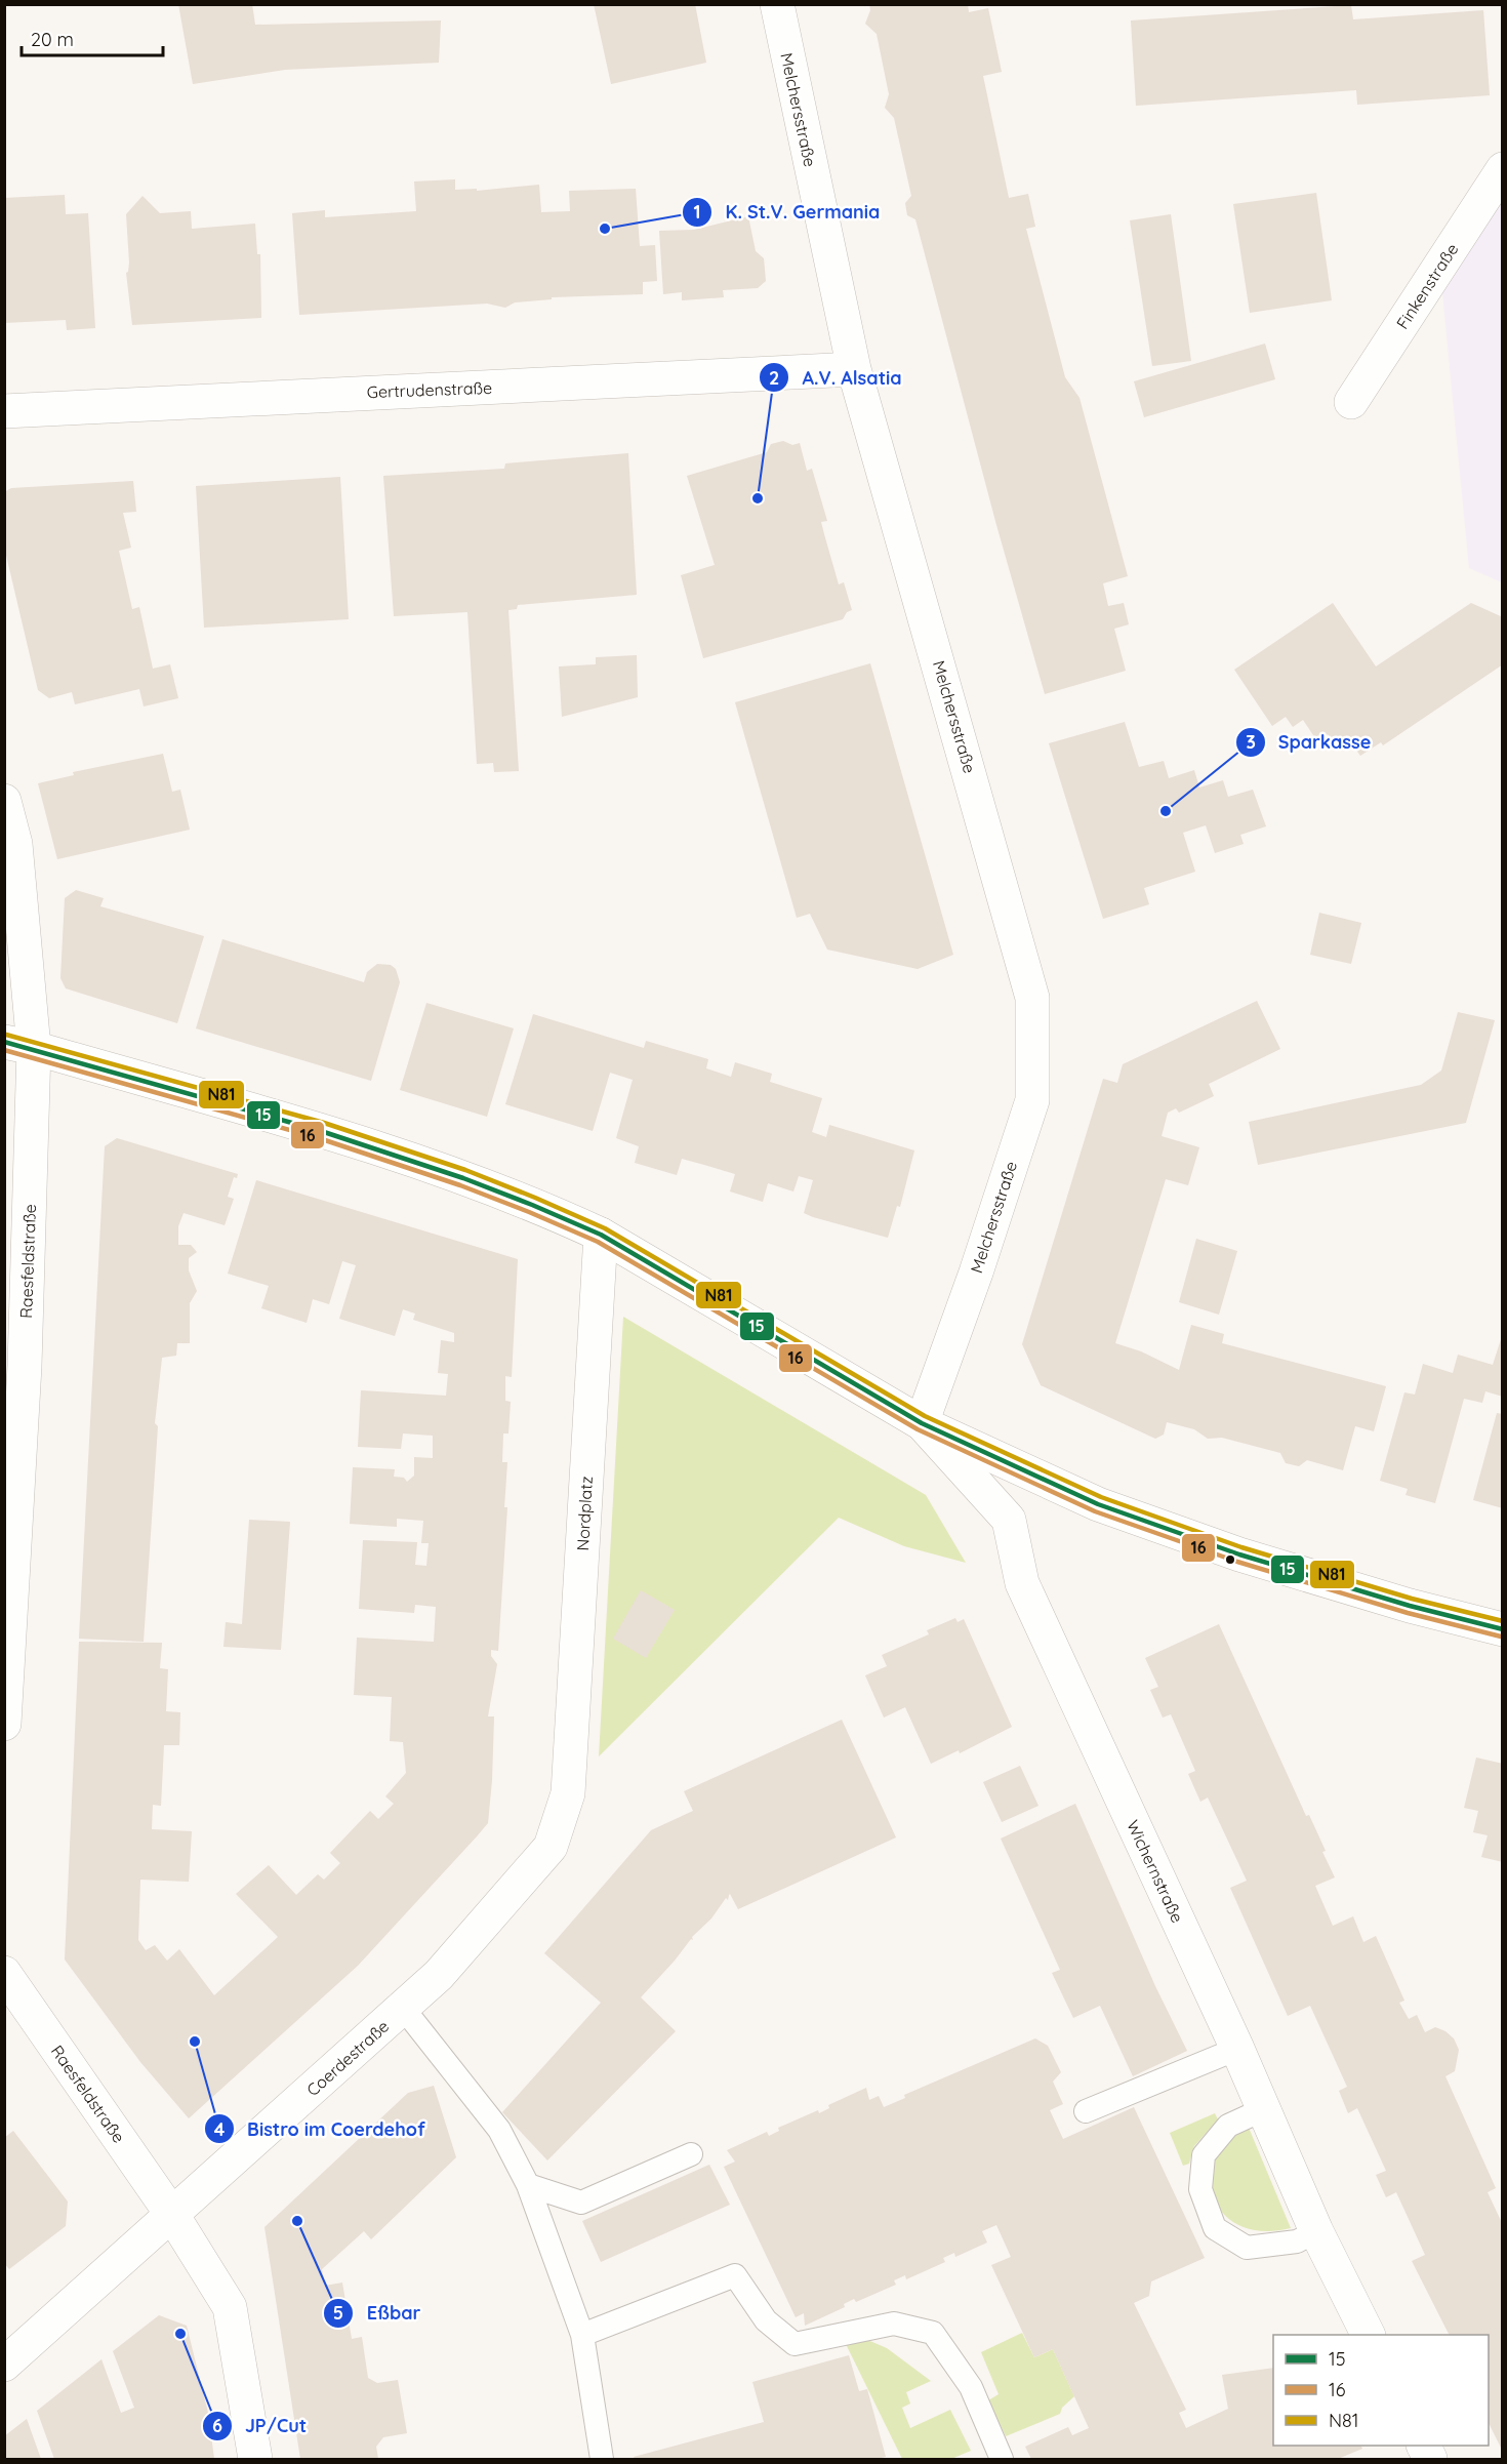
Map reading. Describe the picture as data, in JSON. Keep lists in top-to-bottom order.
{
  "streets": {
    "street": [
      "Melchersstraße",
      "Finkenstraße",
      "Gertrudenstraße",
      "Raesfeldstraße",
      "Nordplatz",
      "Wichernstraße",
      "Coerdestraße"
    ]
  },
  "crossings": [
    ["Melchersstraße", "Gertrudenstraße"],
    ["Melchersstraße", "Wichernstraße"],
    ["Raesfeldstraße", "Coerdestraße"],
    ["Nordplatz", "Coerdestraße"]
  ],
  "places": [
    "K. St.V. Germania",
    "A.V. Alsatia",
    "Sparkasse",
    "Bistro im Coerdehof",
    "Eßbar",
    "JP/Cut"
  ],
  "lines": ["transit line N81", "transit line 15", "transit line 16"],
  "legend": ["15", "16", "N81"],
  "scale_bar": "20 m"
}
